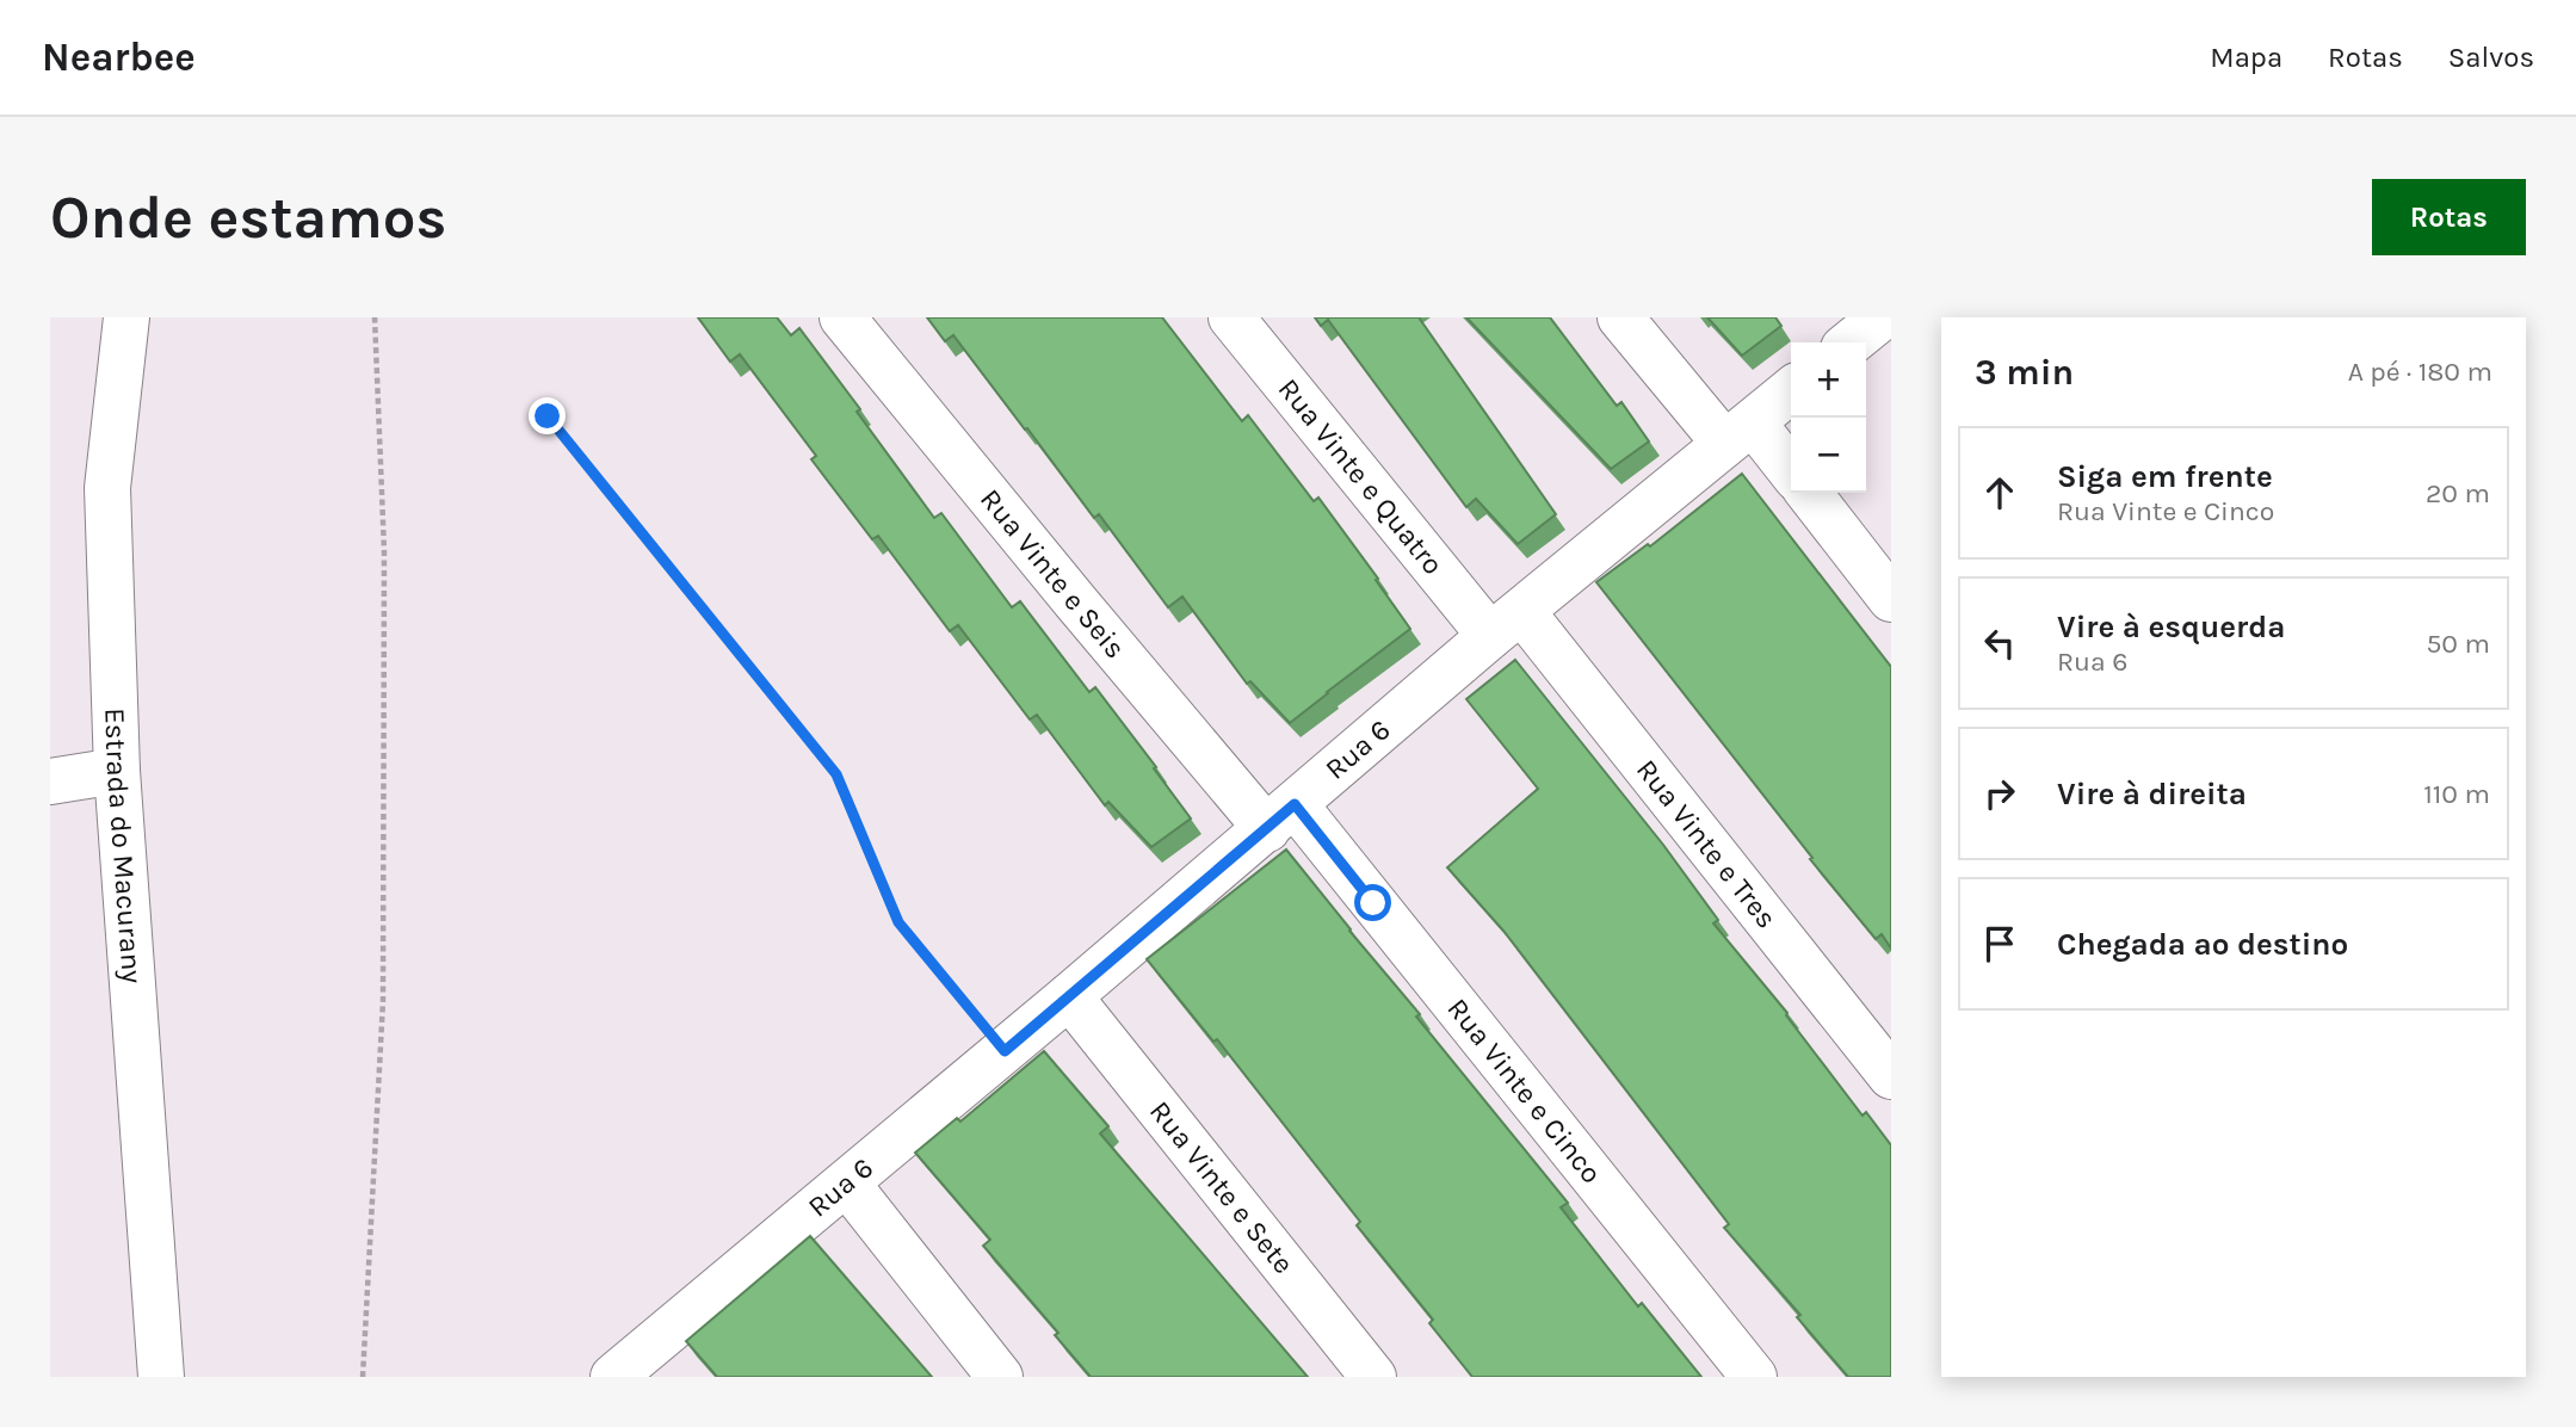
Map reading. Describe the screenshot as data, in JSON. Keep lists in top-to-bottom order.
{
  "streets": {
    "street": [
      "Rua Vinte e Quatro",
      "Rua Vinte e Seis",
      "Rua 6",
      "Rua Vinte e Tres",
      "Estrada do Macurany",
      "Rua Vinte e Cinco",
      "Rua Vinte e Sete"
    ]
  },
  "crossings": [
    ["Rua Vinte e Quatro", "Rua 6"],
    ["Rua Vinte e Quatro", "Rua Vinte e Tres"],
    ["Rua Vinte e Seis", "Rua 6"],
    ["Rua Vinte e Seis", "Rua Vinte e Cinco"],
    ["Rua 6", "Rua Vinte e Tres"],
    ["Rua 6", "Rua Vinte e Cinco"],
    ["Rua 6", "Rua Vinte e Sete"]
  ],
  "page": {
    "header": "Nearbee",
    "nav": ["Mapa", "Rotas", "Salvos"],
    "buttons": "Rotas",
    "title": "Onde estamos",
    "heading": ["3 min", "A pé · 180 m"],
    "map_buttons": ["+", "−"],
    "list": [
      ["Siga em frente", "Rua Vinte e Cinco", "20 m"],
      ["Vire à esquerda", "Rua 6", "50 m"],
      ["Vire à direita", "110 m"],
      "Chegada ao destino"
    ]
  }
}
